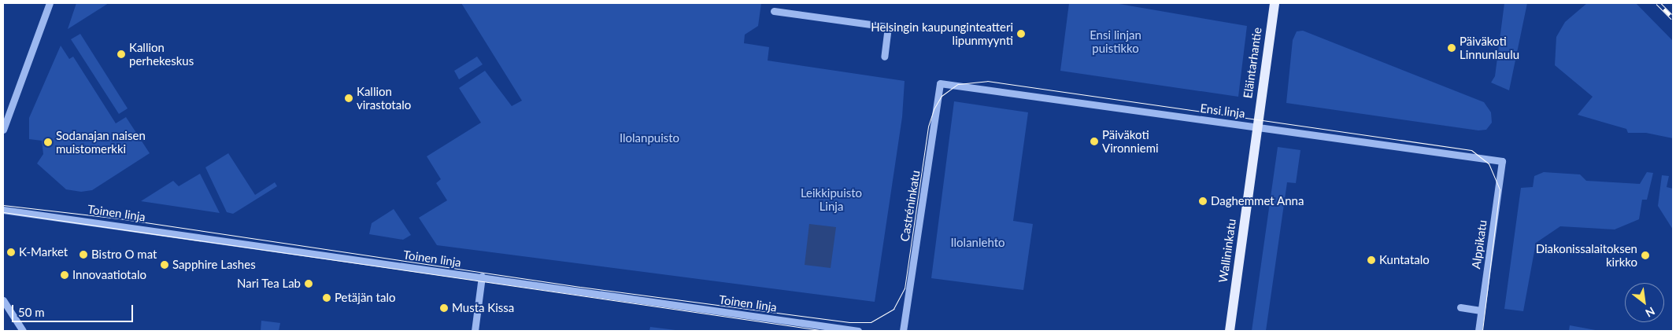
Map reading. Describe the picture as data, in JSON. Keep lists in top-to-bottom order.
{
  "streets": {
    "main road": ["Eläintarhantie", "Wallininkatu"],
    "street": [
      "Ensi linja",
      "Castréninkatu",
      "Toinen linja",
      "Alppikatu"
    ]
  },
  "crossings": [
    ["Eläintarhantie", "Ensi linja"],
    ["Eläintarhantie", "Wallininkatu"],
    ["Ensi linja", "Castréninkatu"],
    ["Ensi linja", "Alppikatu"],
    ["Ensi linja", "Wallininkatu"]
  ],
  "parks": [
    "Ensi linjan puistikko",
    "Ilolanpuisto",
    "Leikkipuisto Linja",
    "Ilolanlehto"
  ],
  "places": [
    "Helsingin kaupunginteatteri lipunmyynti",
    "Päiväkoti Linnunlaulu",
    "Kallion perhekeskus",
    "Kallion virastotalo",
    "Päiväkoti Vironniemi",
    "Sodanajan naisen muistomerkki",
    "Daghemmet Anna",
    "K-Market",
    "Bistro O mat",
    "Diakonissalaitoksen kirkko",
    "Kuntatalo",
    "Sapphire Lashes",
    "Innovaatiotalo",
    "Nari Tea Lab",
    "Petäjän talo",
    "Musta Kissa"
  ],
  "scale_bar": "50 m",
  "north": "bottom right"
}
